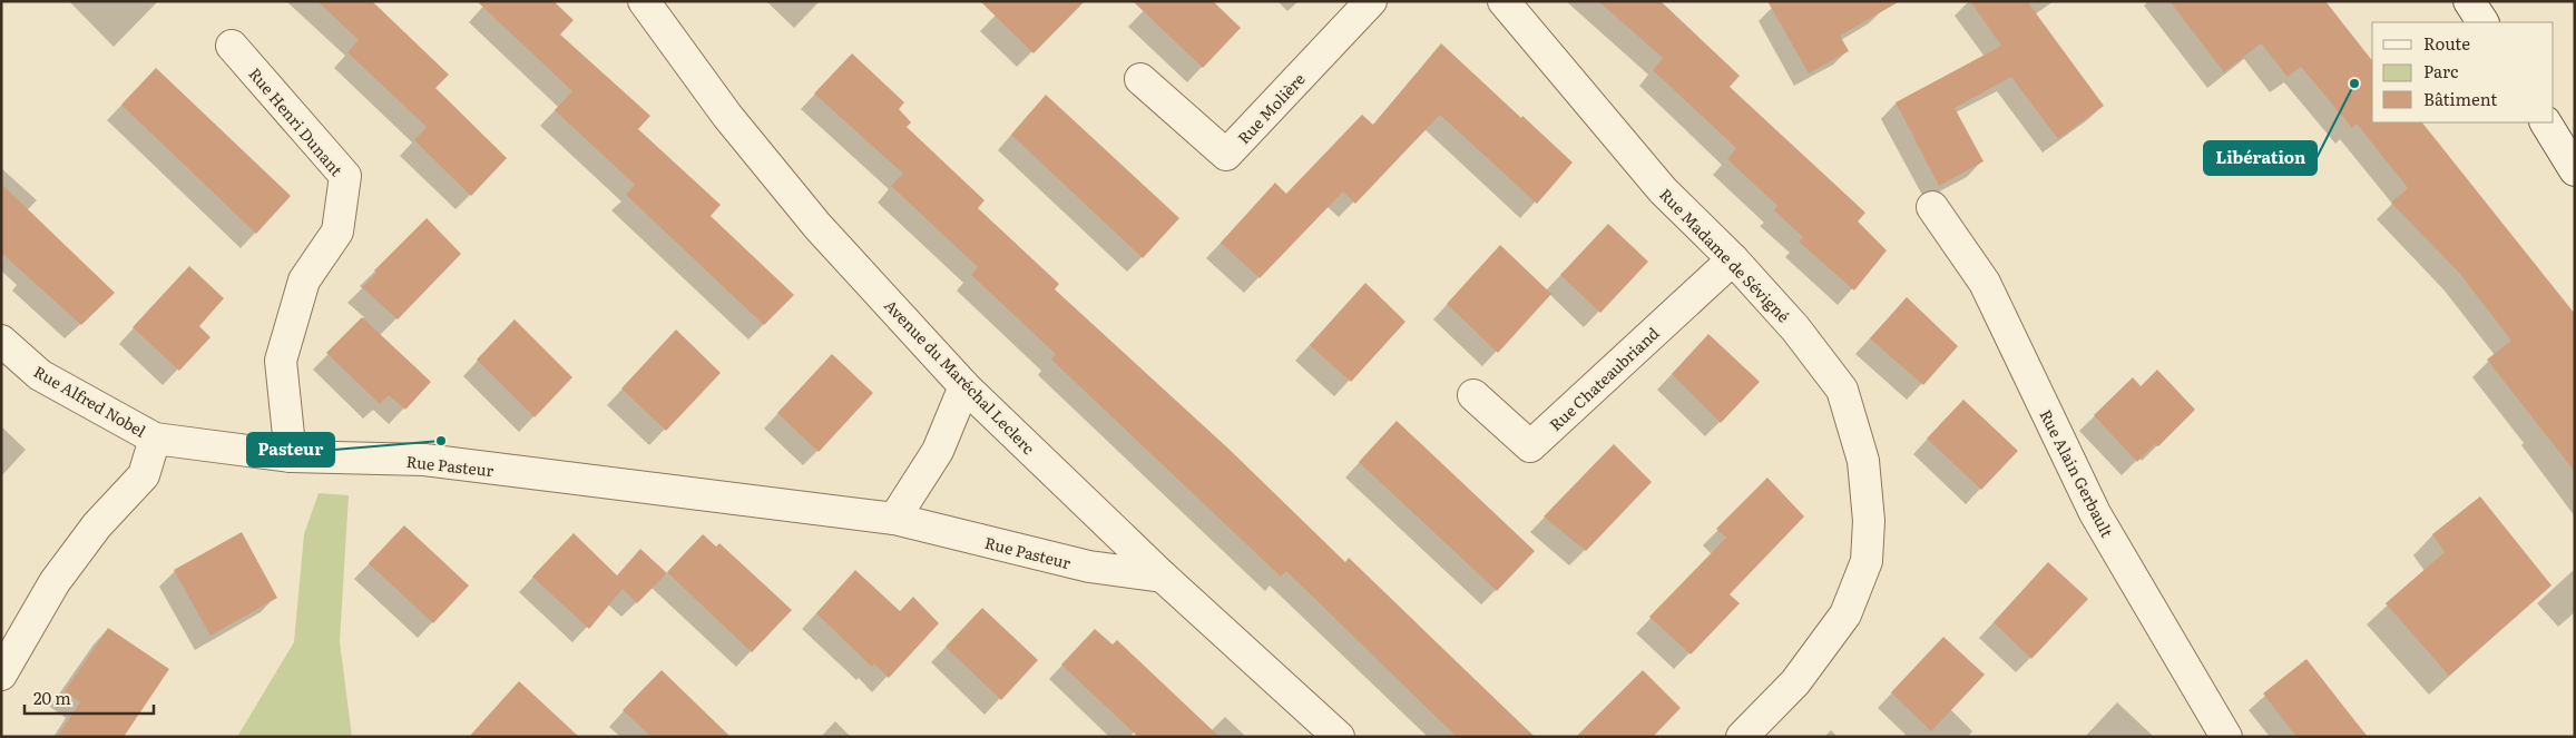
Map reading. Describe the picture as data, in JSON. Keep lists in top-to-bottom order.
{
  "streets": {
    "street": [
      "Rue Molière",
      "Rue Henri Dunant",
      "Rue Madame de Sévigné",
      "Avenue du Maréchal Leclerc",
      "Rue Chateaubriand",
      "Rue Alfred Nobel",
      "Rue Pasteur",
      "Rue Alain Gerbault"
    ]
  },
  "crossings": [
    ["Rue Henri Dunant", "Rue Pasteur"],
    ["Rue Madame de Sévigné", "Rue Chateaubriand"],
    ["Avenue du Maréchal Leclerc", "Rue Pasteur"],
    ["Rue Alfred Nobel", "Rue Pasteur"]
  ],
  "places": ["Libération", "Pasteur"],
  "legend": ["Route", "Parc", "Bâtiment"],
  "scale_bar": "20 m"
}
